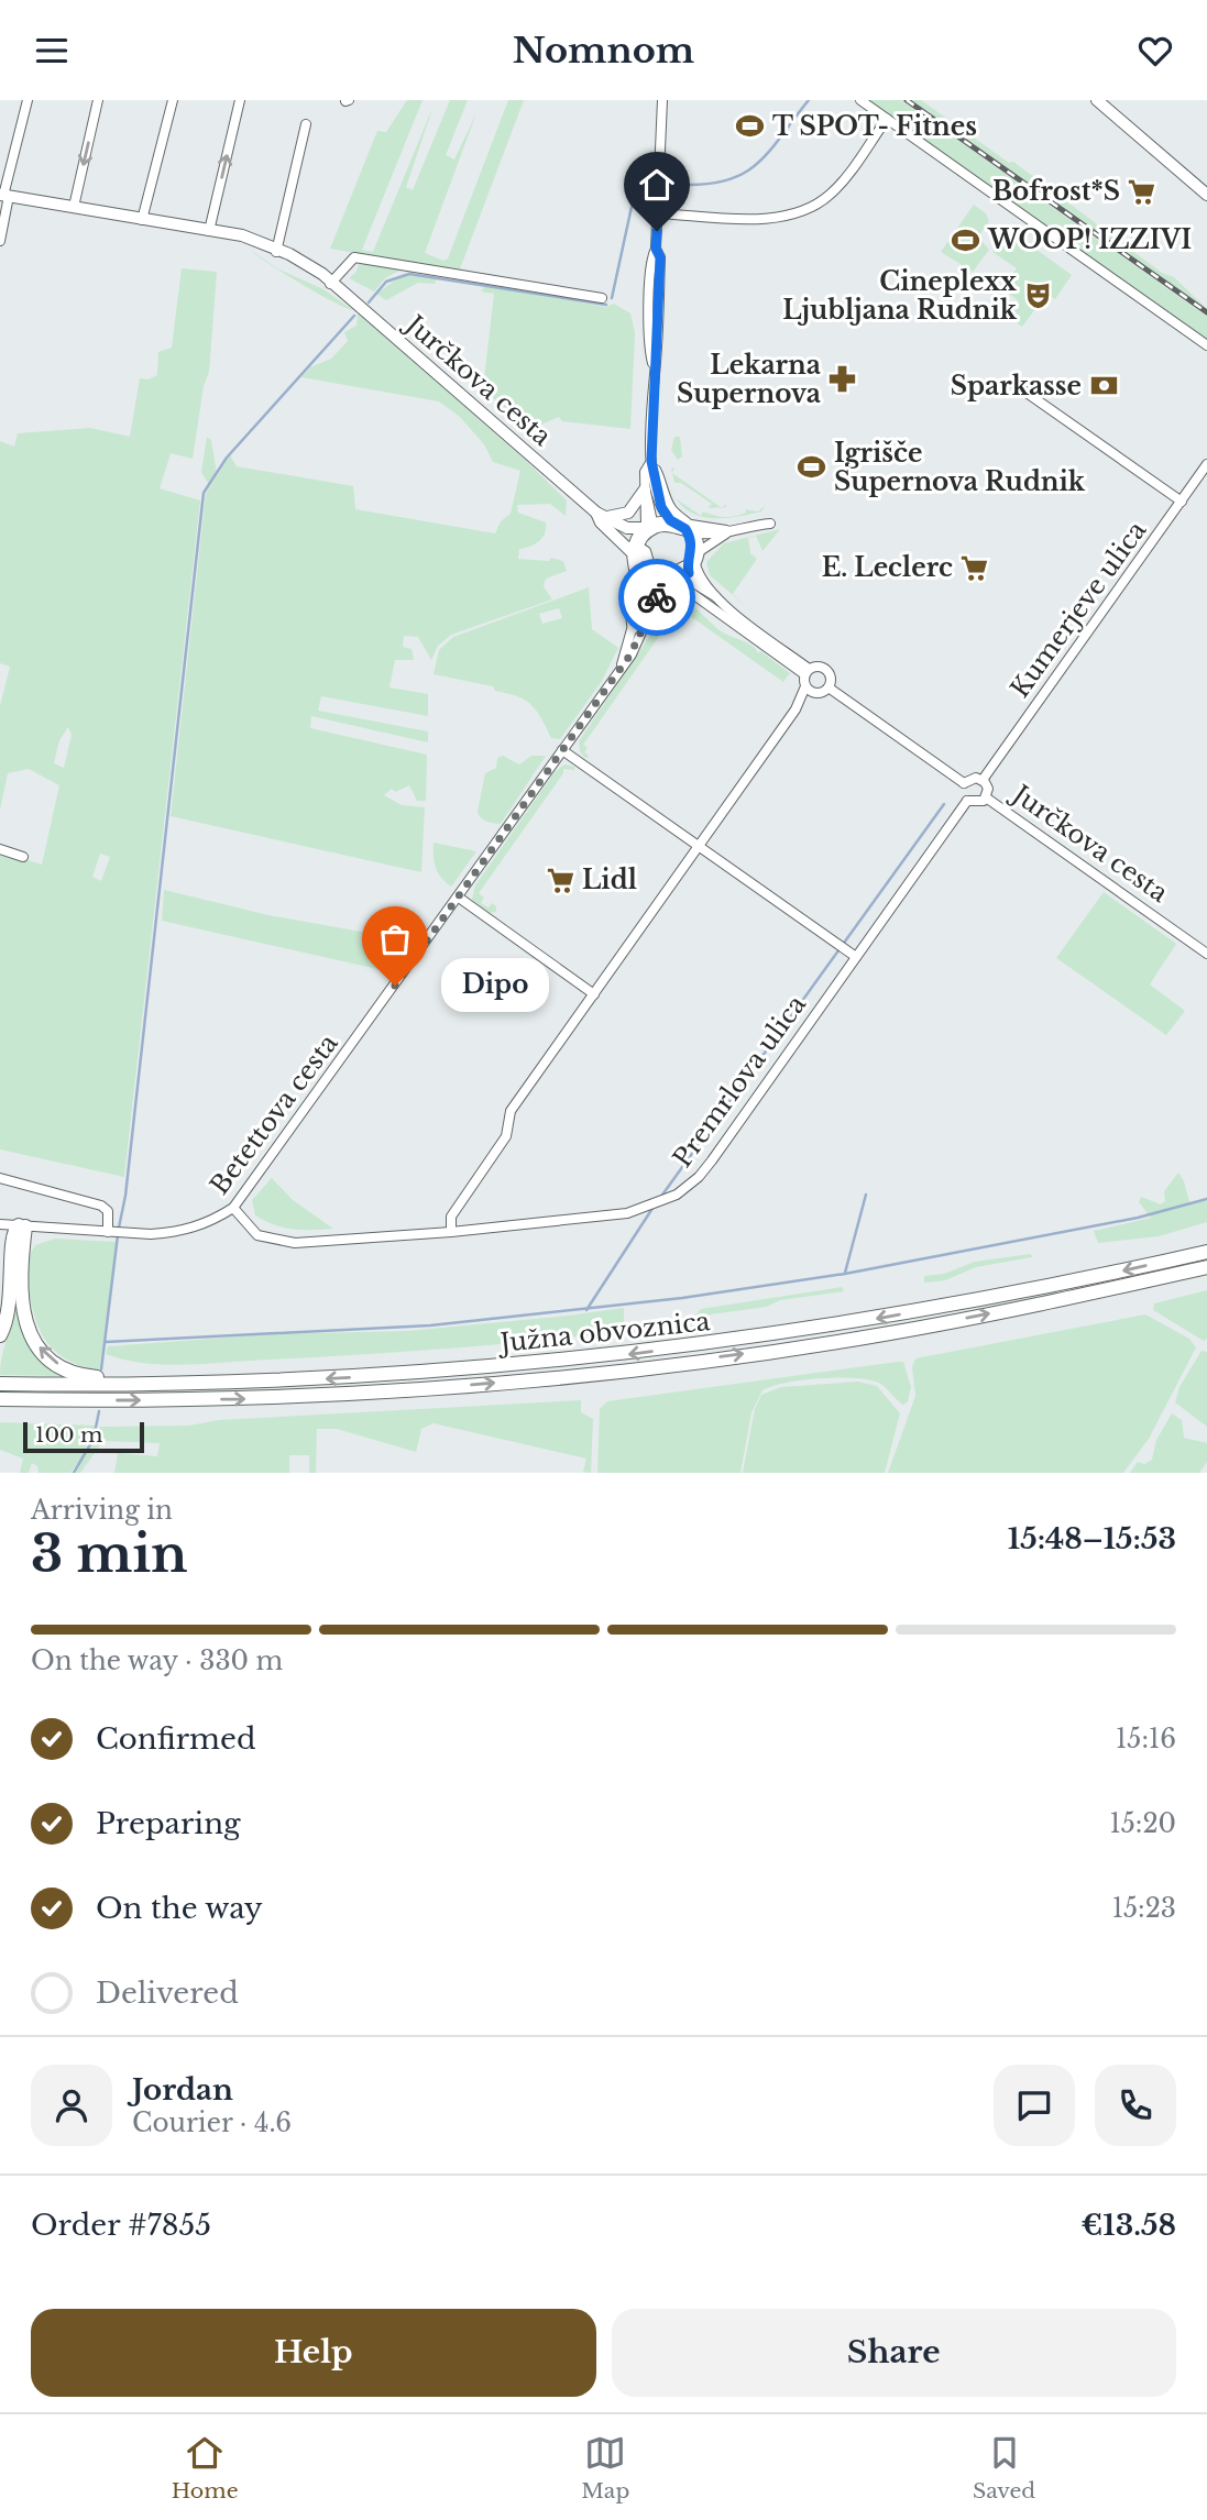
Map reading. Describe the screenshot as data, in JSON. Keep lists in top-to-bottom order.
{
  "streets": {
    "highway": ["Južna obvoznica"],
    "main road": ["Jurčkova cesta"],
    "street": ["Kumerjeve ulica", "Premrlova ulica", "Betettova cesta"]
  },
  "crossings": [
    ["Jurčkova cesta", "Kumerjeve ulica"],
    ["Jurčkova cesta", "Premrlova ulica"],
    ["Jurčkova cesta", "Betettova cesta"],
    ["Kumerjeve ulica", "Premrlova ulica"],
    ["Premrlova ulica", "Betettova cesta"]
  ],
  "places": {
    "sports": ["T SPOT- Fitnes", "WOOP! IZZIVI", "Igrišče Supernova Rudnik"],
    "supermarket": ["Bofrost*S", "E. Leclerc", "Lidl"],
    "theatre": ["Cineplexx Ljubljana Rudnik"],
    "pharmacy": ["Lekarna Supernova"],
    "bank": ["Sparkasse"],
    "other": ["Dipo"]
  },
  "scale_bar": "100 m",
  "page": {
    "header": "Nomnom",
    "bubble": "Dipo",
    "scale": "100 m",
    "heading": ["3 min", "Arriving in", "15:48–15:53"],
    "panel": [
      "Jordan",
      "Courier · 4.6",
      "Order #7855",
      "€13.58"
    ],
    "bar": "On the way · 330 m",
    "list": [
      ["Confirmed", "15:16"],
      ["Preparing", "15:20"],
      ["On the way", "15:23"],
      "Delivered"
    ],
    "buttons": ["Help", "Share"],
    "tabs": ["Home", "Map", "Saved"]
  }
}
